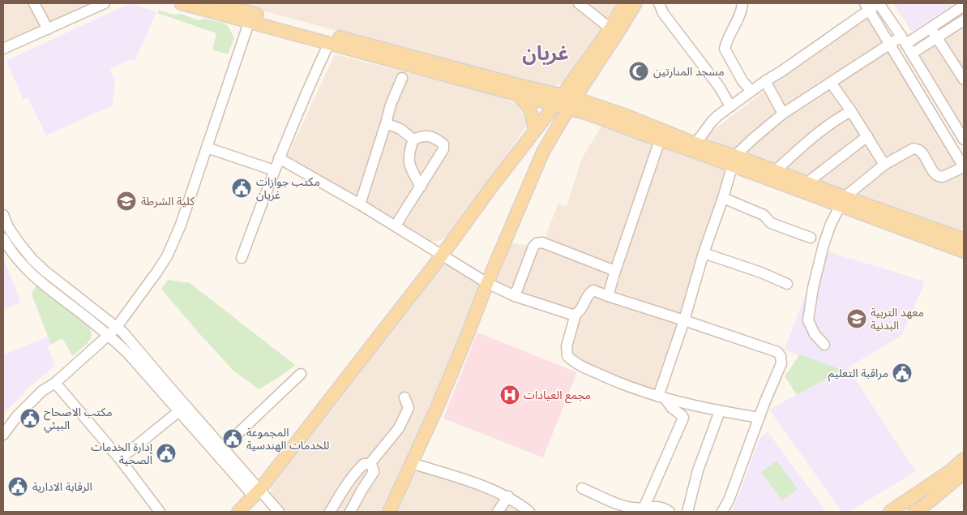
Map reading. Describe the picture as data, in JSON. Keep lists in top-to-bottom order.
{
  "districts": ["غريان"],
  "places": {
    "mosque": ["مسجد المنارتين"],
    "public building": [
      "مكتب جوازات غريان",
      "مراقبة التعليم",
      "مكتب الاصحاح البيئي",
      "المجموعة للخدمات الهندسية",
      "إدارة الخدمات الصحية",
      "الرقابة الادارية"
    ],
    "school or university": ["كلية الشرطة", "معهد التربية البدنية"],
    "hospital": ["مجمع العيادات"]
  }
}
